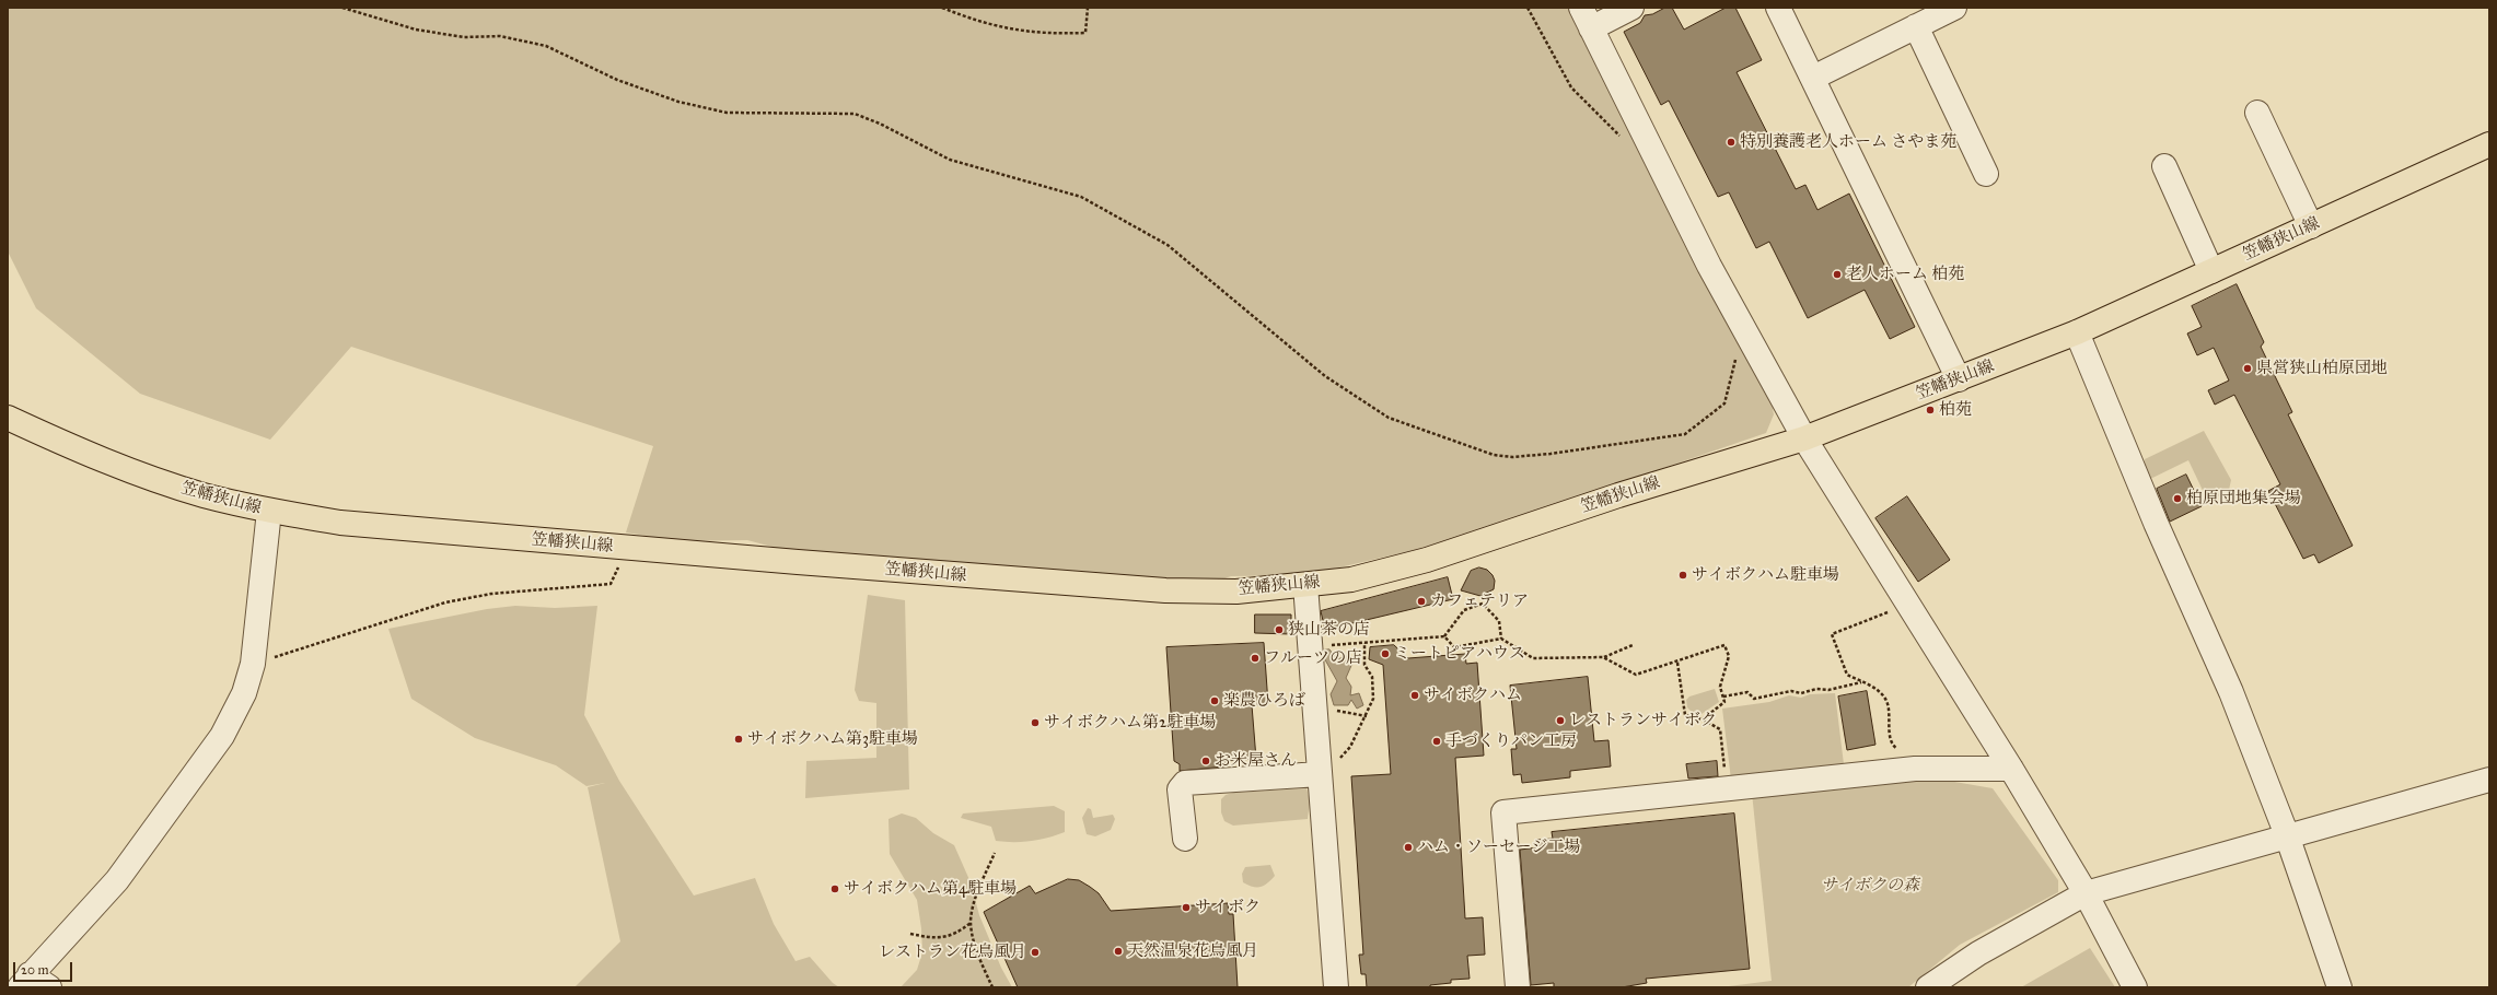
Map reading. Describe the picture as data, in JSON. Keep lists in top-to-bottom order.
{
  "streets": {
    "main road": ["笠幡狭山線"]
  },
  "parks": ["サイボクの森"],
  "places": [
    "特別養護老人ホーム さやま苑",
    "老人ホーム 柏苑",
    "県営狭山柏原団地",
    "柏苑",
    "柏原団地集会場",
    "サイボクハム駐車場",
    "カフェテリア",
    "狭山茶の店",
    "ミートピアハウス",
    "フルーツの店",
    "サイボクハム",
    "楽農ひろば",
    "レストランサイボク",
    "サイボクハム第2駐車場",
    "サイボクハム第3駐車場",
    "手づくりパン工房",
    "お米屋さん",
    "ハム・ソーセージ工場",
    "サイボクハム第4駐車場",
    "サイボク",
    "天然温泉花鳥風月",
    "レストラン花鳥風月"
  ],
  "scale_bar": "20 m"
}
